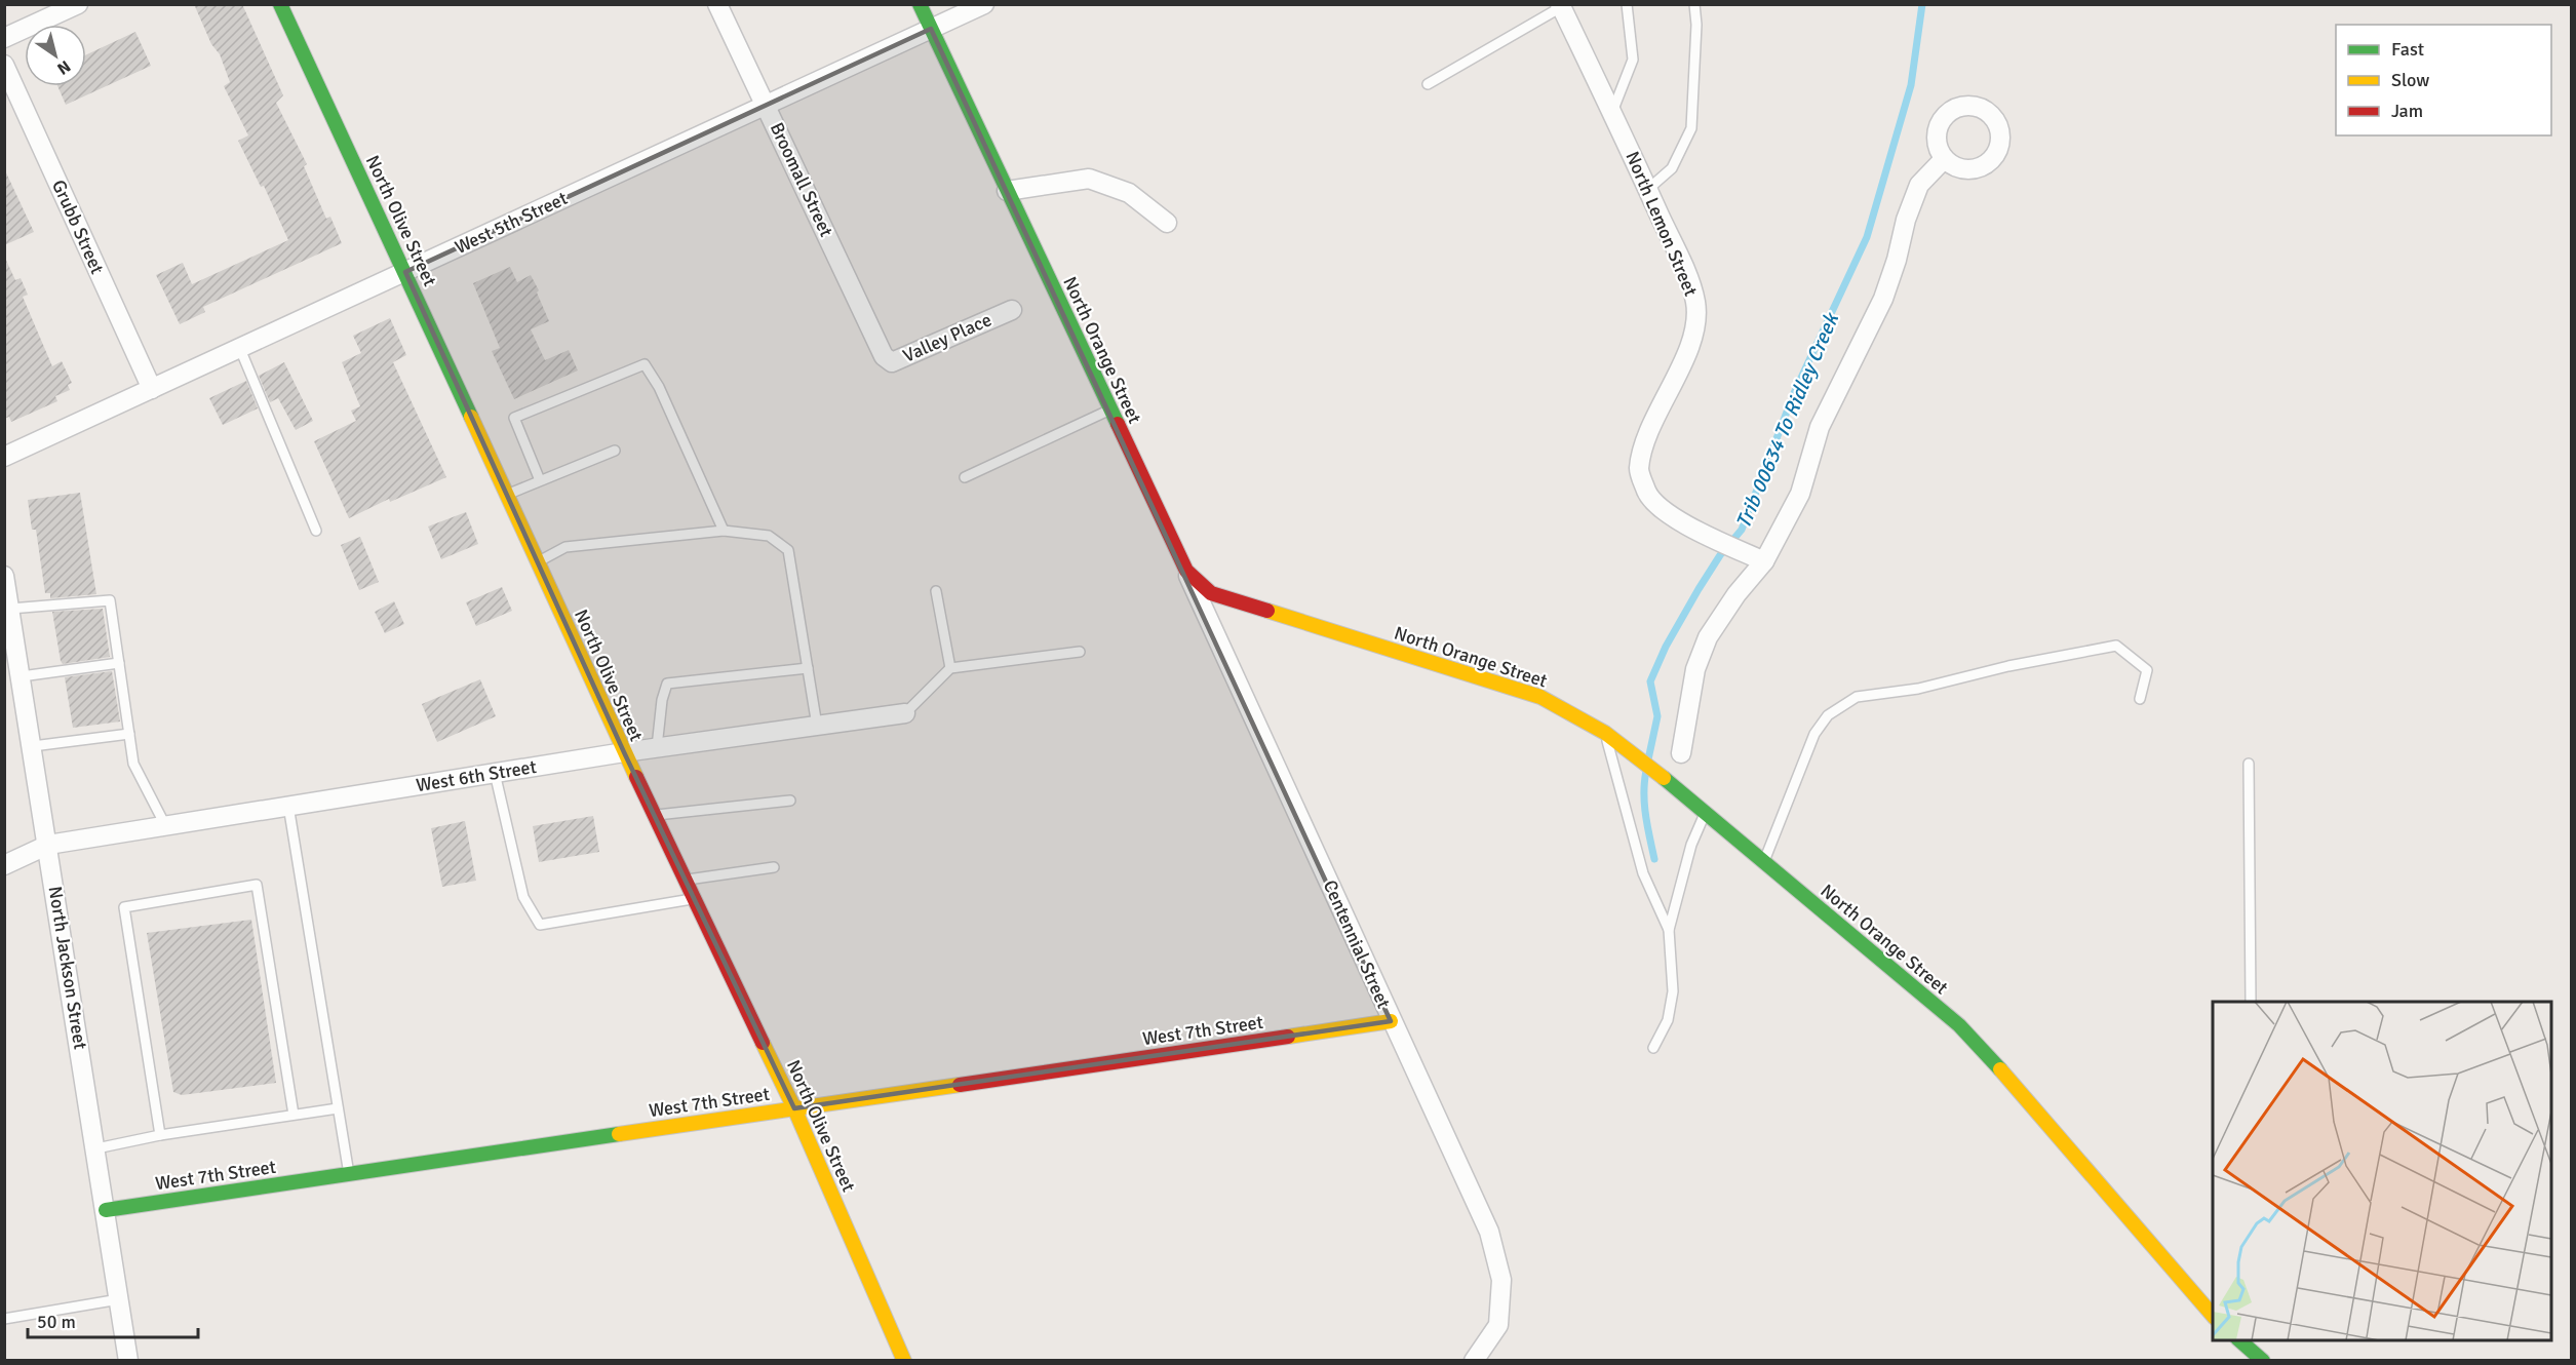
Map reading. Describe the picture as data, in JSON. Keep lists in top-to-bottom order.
{
  "streets": {
    "street": [
      "Broomall Street",
      "North Olive Street",
      "West 5th Street",
      "North Lemon Street",
      "Grubb Street",
      "Valley Place",
      "North Orange Street",
      "West 6th Street",
      "Centennial Street",
      "North Jackson Street",
      "West 7th Street"
    ]
  },
  "crossings": [
    ["Broomall Street", "West 5th Street"],
    ["Broomall Street", "Valley Place"],
    ["North Olive Street", "West 5th Street"],
    ["North Olive Street", "West 6th Street"],
    ["North Olive Street", "West 7th Street"],
    ["West 5th Street", "Grubb Street"],
    ["West 5th Street", "North Orange Street"],
    ["North Orange Street", "Centennial Street"],
    ["West 6th Street", "North Jackson Street"],
    ["Centennial Street", "West 7th Street"],
    ["North Jackson Street", "West 7th Street"]
  ],
  "water": ["Trib 00634 To Ridley Creek"],
  "legend": ["Fast", "Slow", "Jam"],
  "scale_bar": "50 m",
  "north": "bottom right"
}
